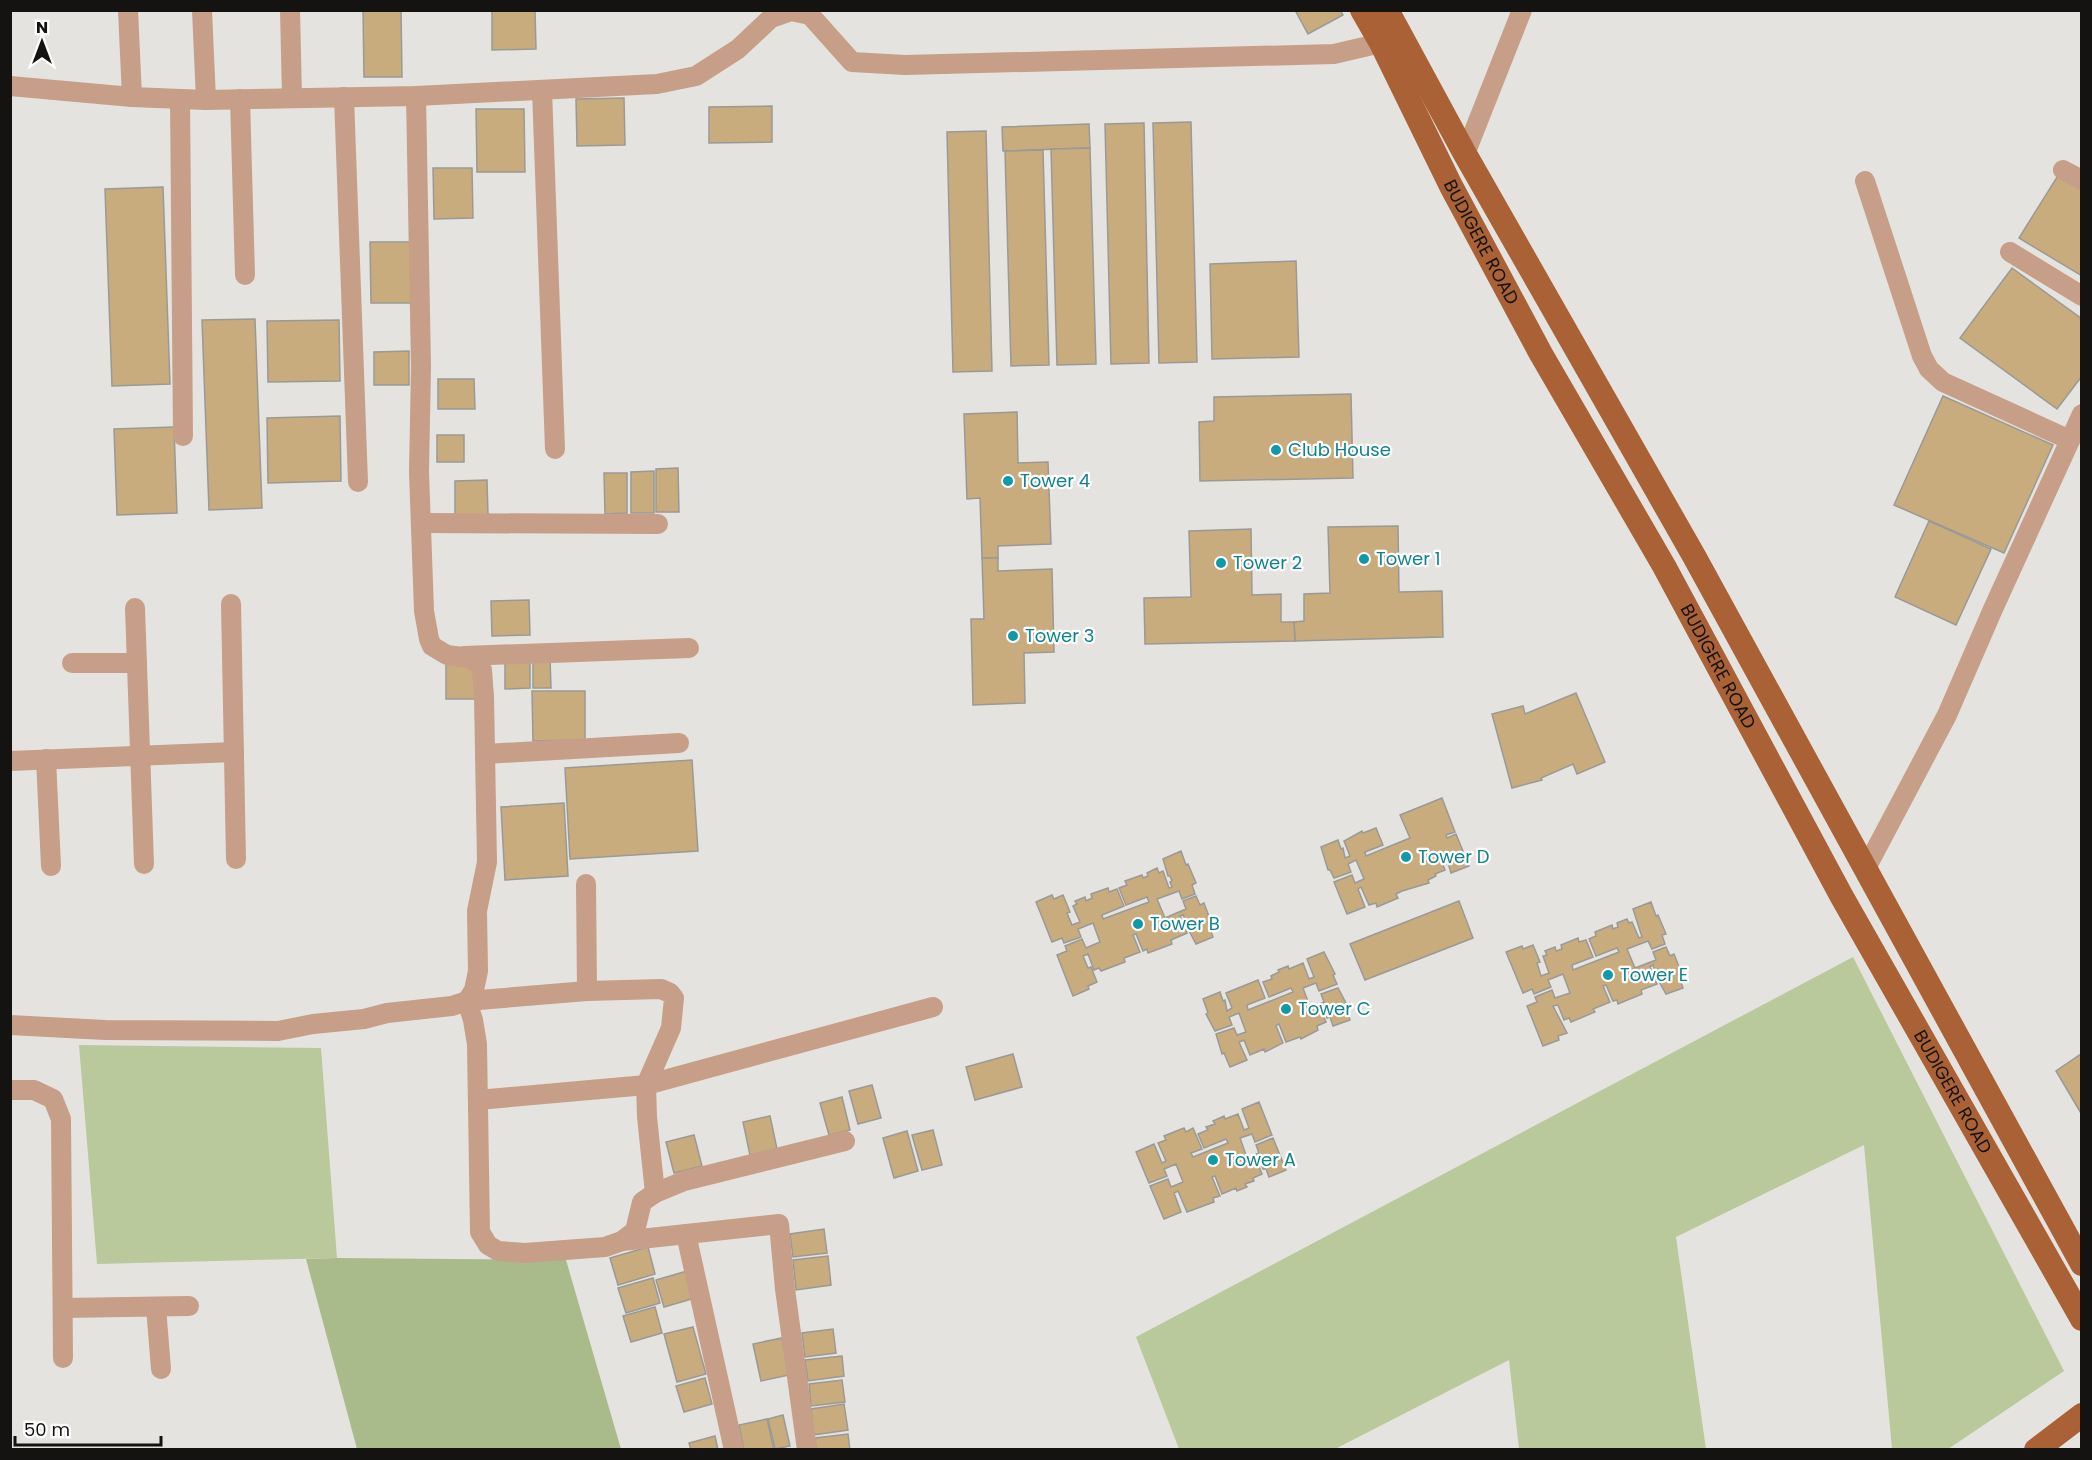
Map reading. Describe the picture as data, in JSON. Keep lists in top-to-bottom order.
{
  "streets": {
    "main road": ["BUDIGERE ROAD"]
  },
  "places": [
    "Club House",
    "Tower 4",
    "Tower 1",
    "Tower 2",
    "Tower 3",
    "Tower D",
    "Tower B",
    "Tower E",
    "Tower C",
    "Tower A"
  ],
  "scale_bar": "50 m",
  "north": "top"
}
